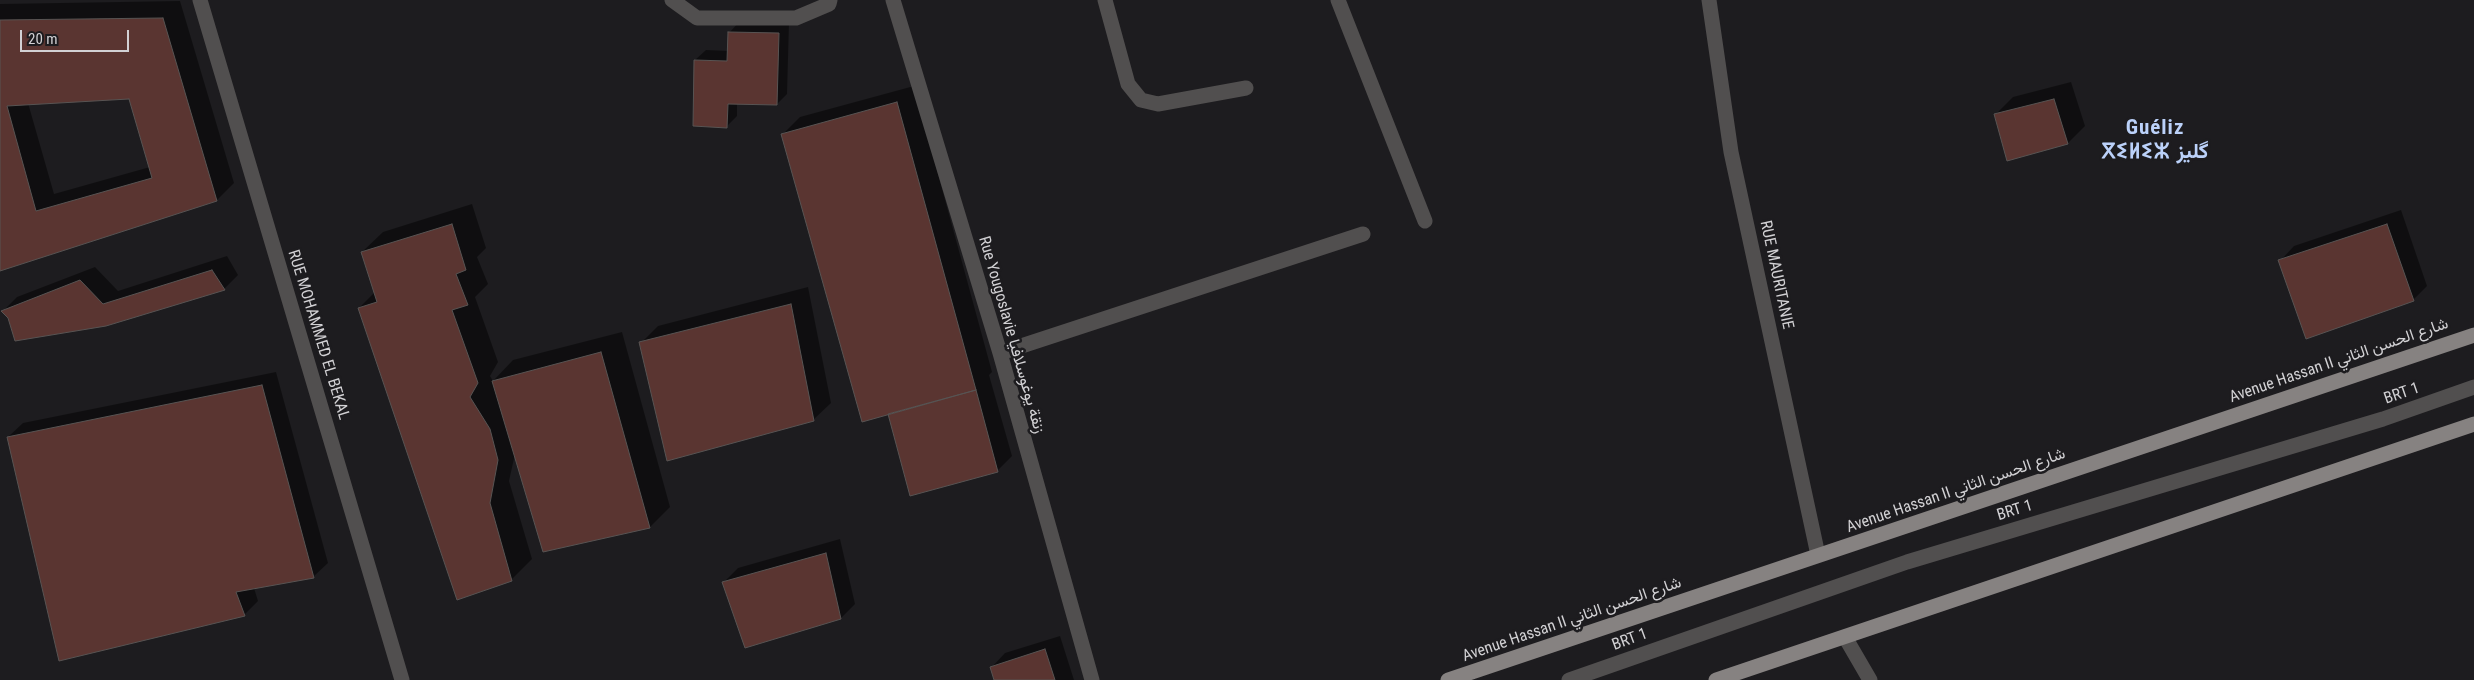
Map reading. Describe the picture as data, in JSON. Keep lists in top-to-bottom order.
{
  "streets": {
    "main road": ["Avenue Hassan II شارع الحسن الثاني"],
    "street": [
      "RUE MAURITANIE",
      "RUE MOHAMMED EL BEKAL",
      "Rue Yougoslavie زنقة يوغوسلافيا",
      "BRT 1"
    ]
  },
  "crossings": [
    ["RUE MAURITANIE", "Avenue Hassan II شارع الحسن الثاني"]
  ],
  "districts": ["Guéliz ⴳⵉⵍⵉⵣ گليز"],
  "scale_bar": "20 m"
}
